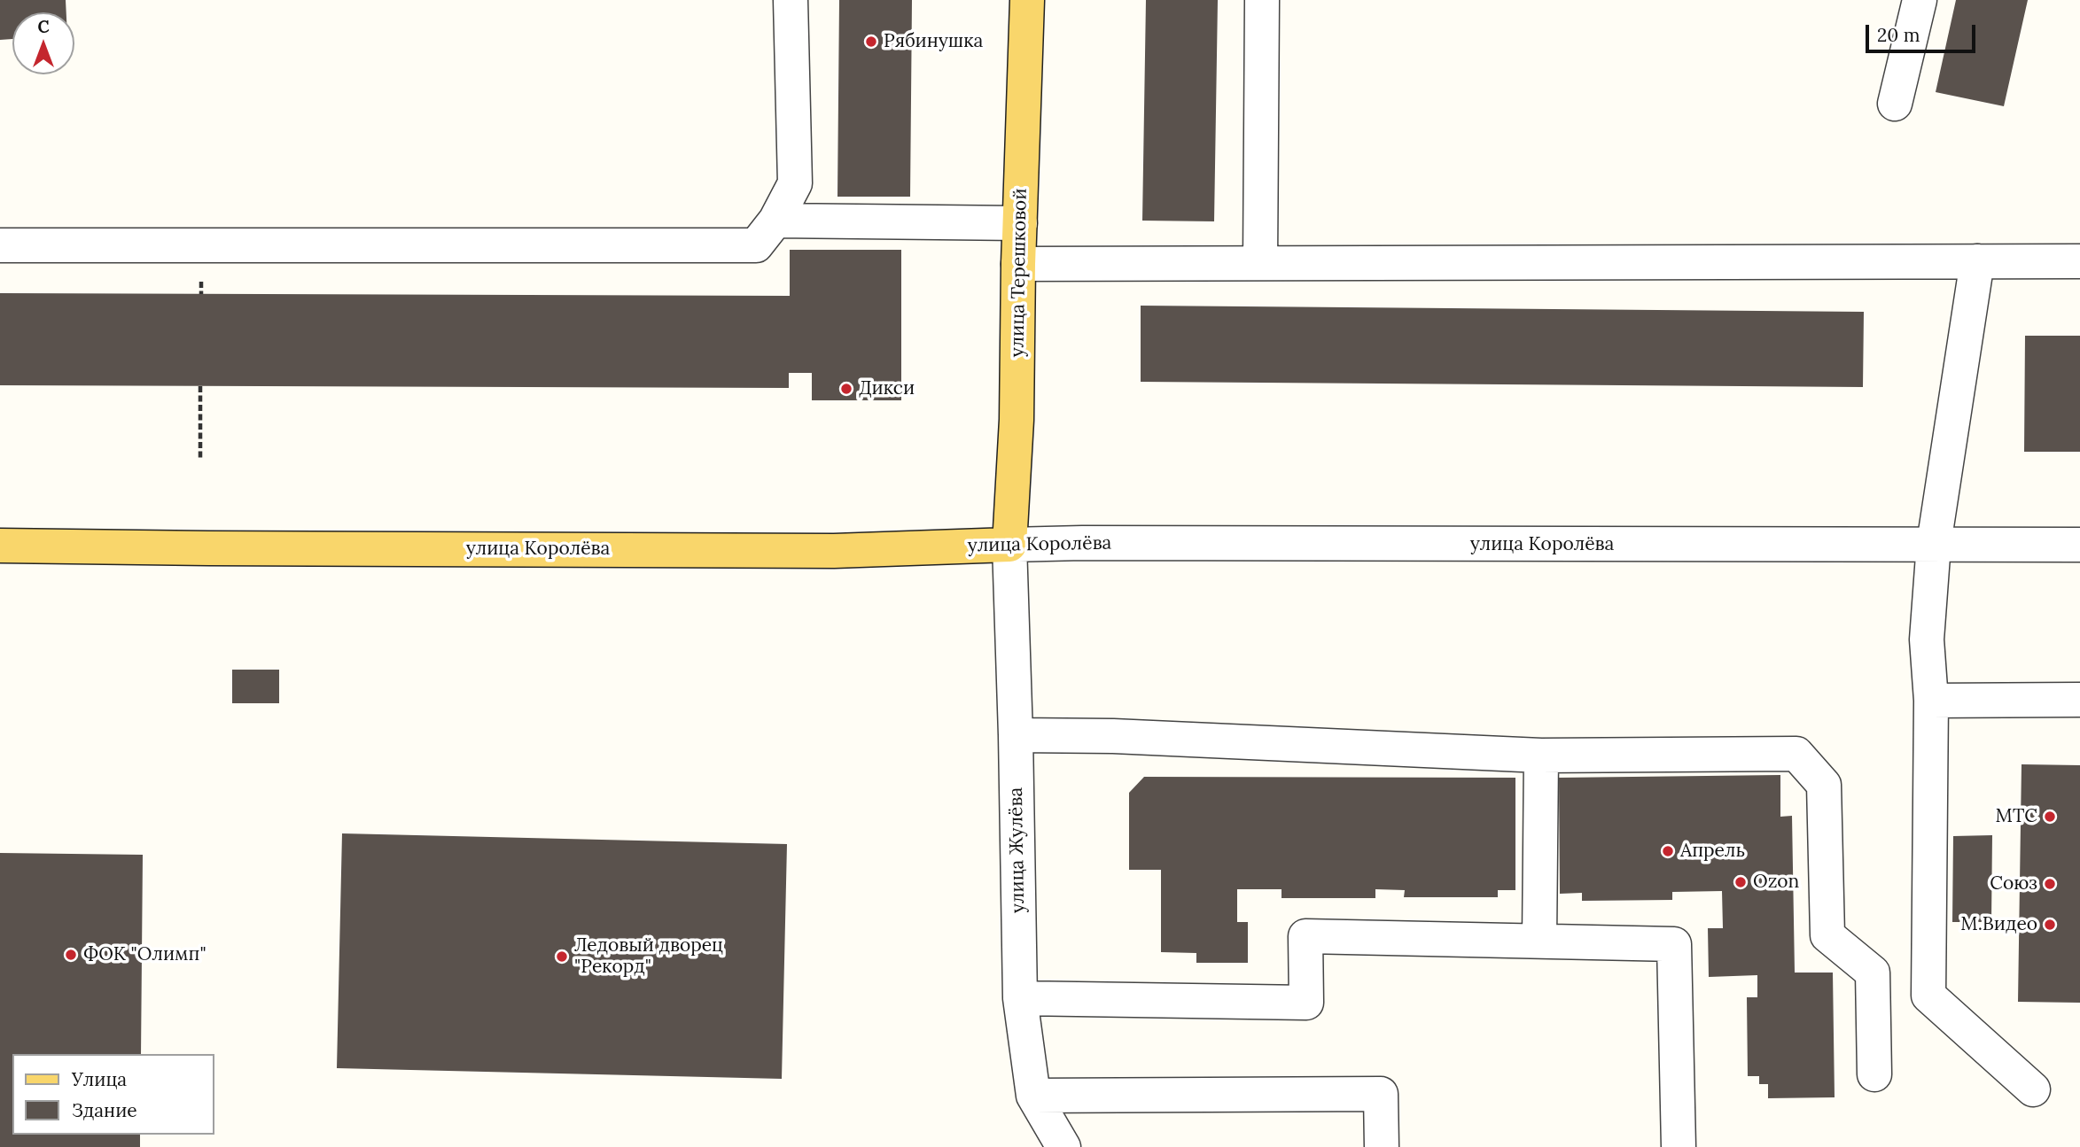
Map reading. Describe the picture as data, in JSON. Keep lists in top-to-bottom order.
{
  "streets": {
    "main road": ["улица Терешковой", "улица Королёва"],
    "street": ["улица Жулёва"]
  },
  "crossings": [
    ["улица Терешковой", "улица Королёва"],
    ["улица Терешковой", "улица Жулёва"],
    ["улица Королёва", "улица Жулёва"]
  ],
  "places": [
    "Рябинушка",
    "Дикси",
    "МТС",
    "Апрель",
    "Ozon",
    "Союз",
    "М.Видео",
    "ФОК \"Олимп\"",
    "Ледовый дворец \"Рекорд\""
  ],
  "legend": ["Улица", "Здание"],
  "scale_bar": "20 m",
  "north": "top"
}
